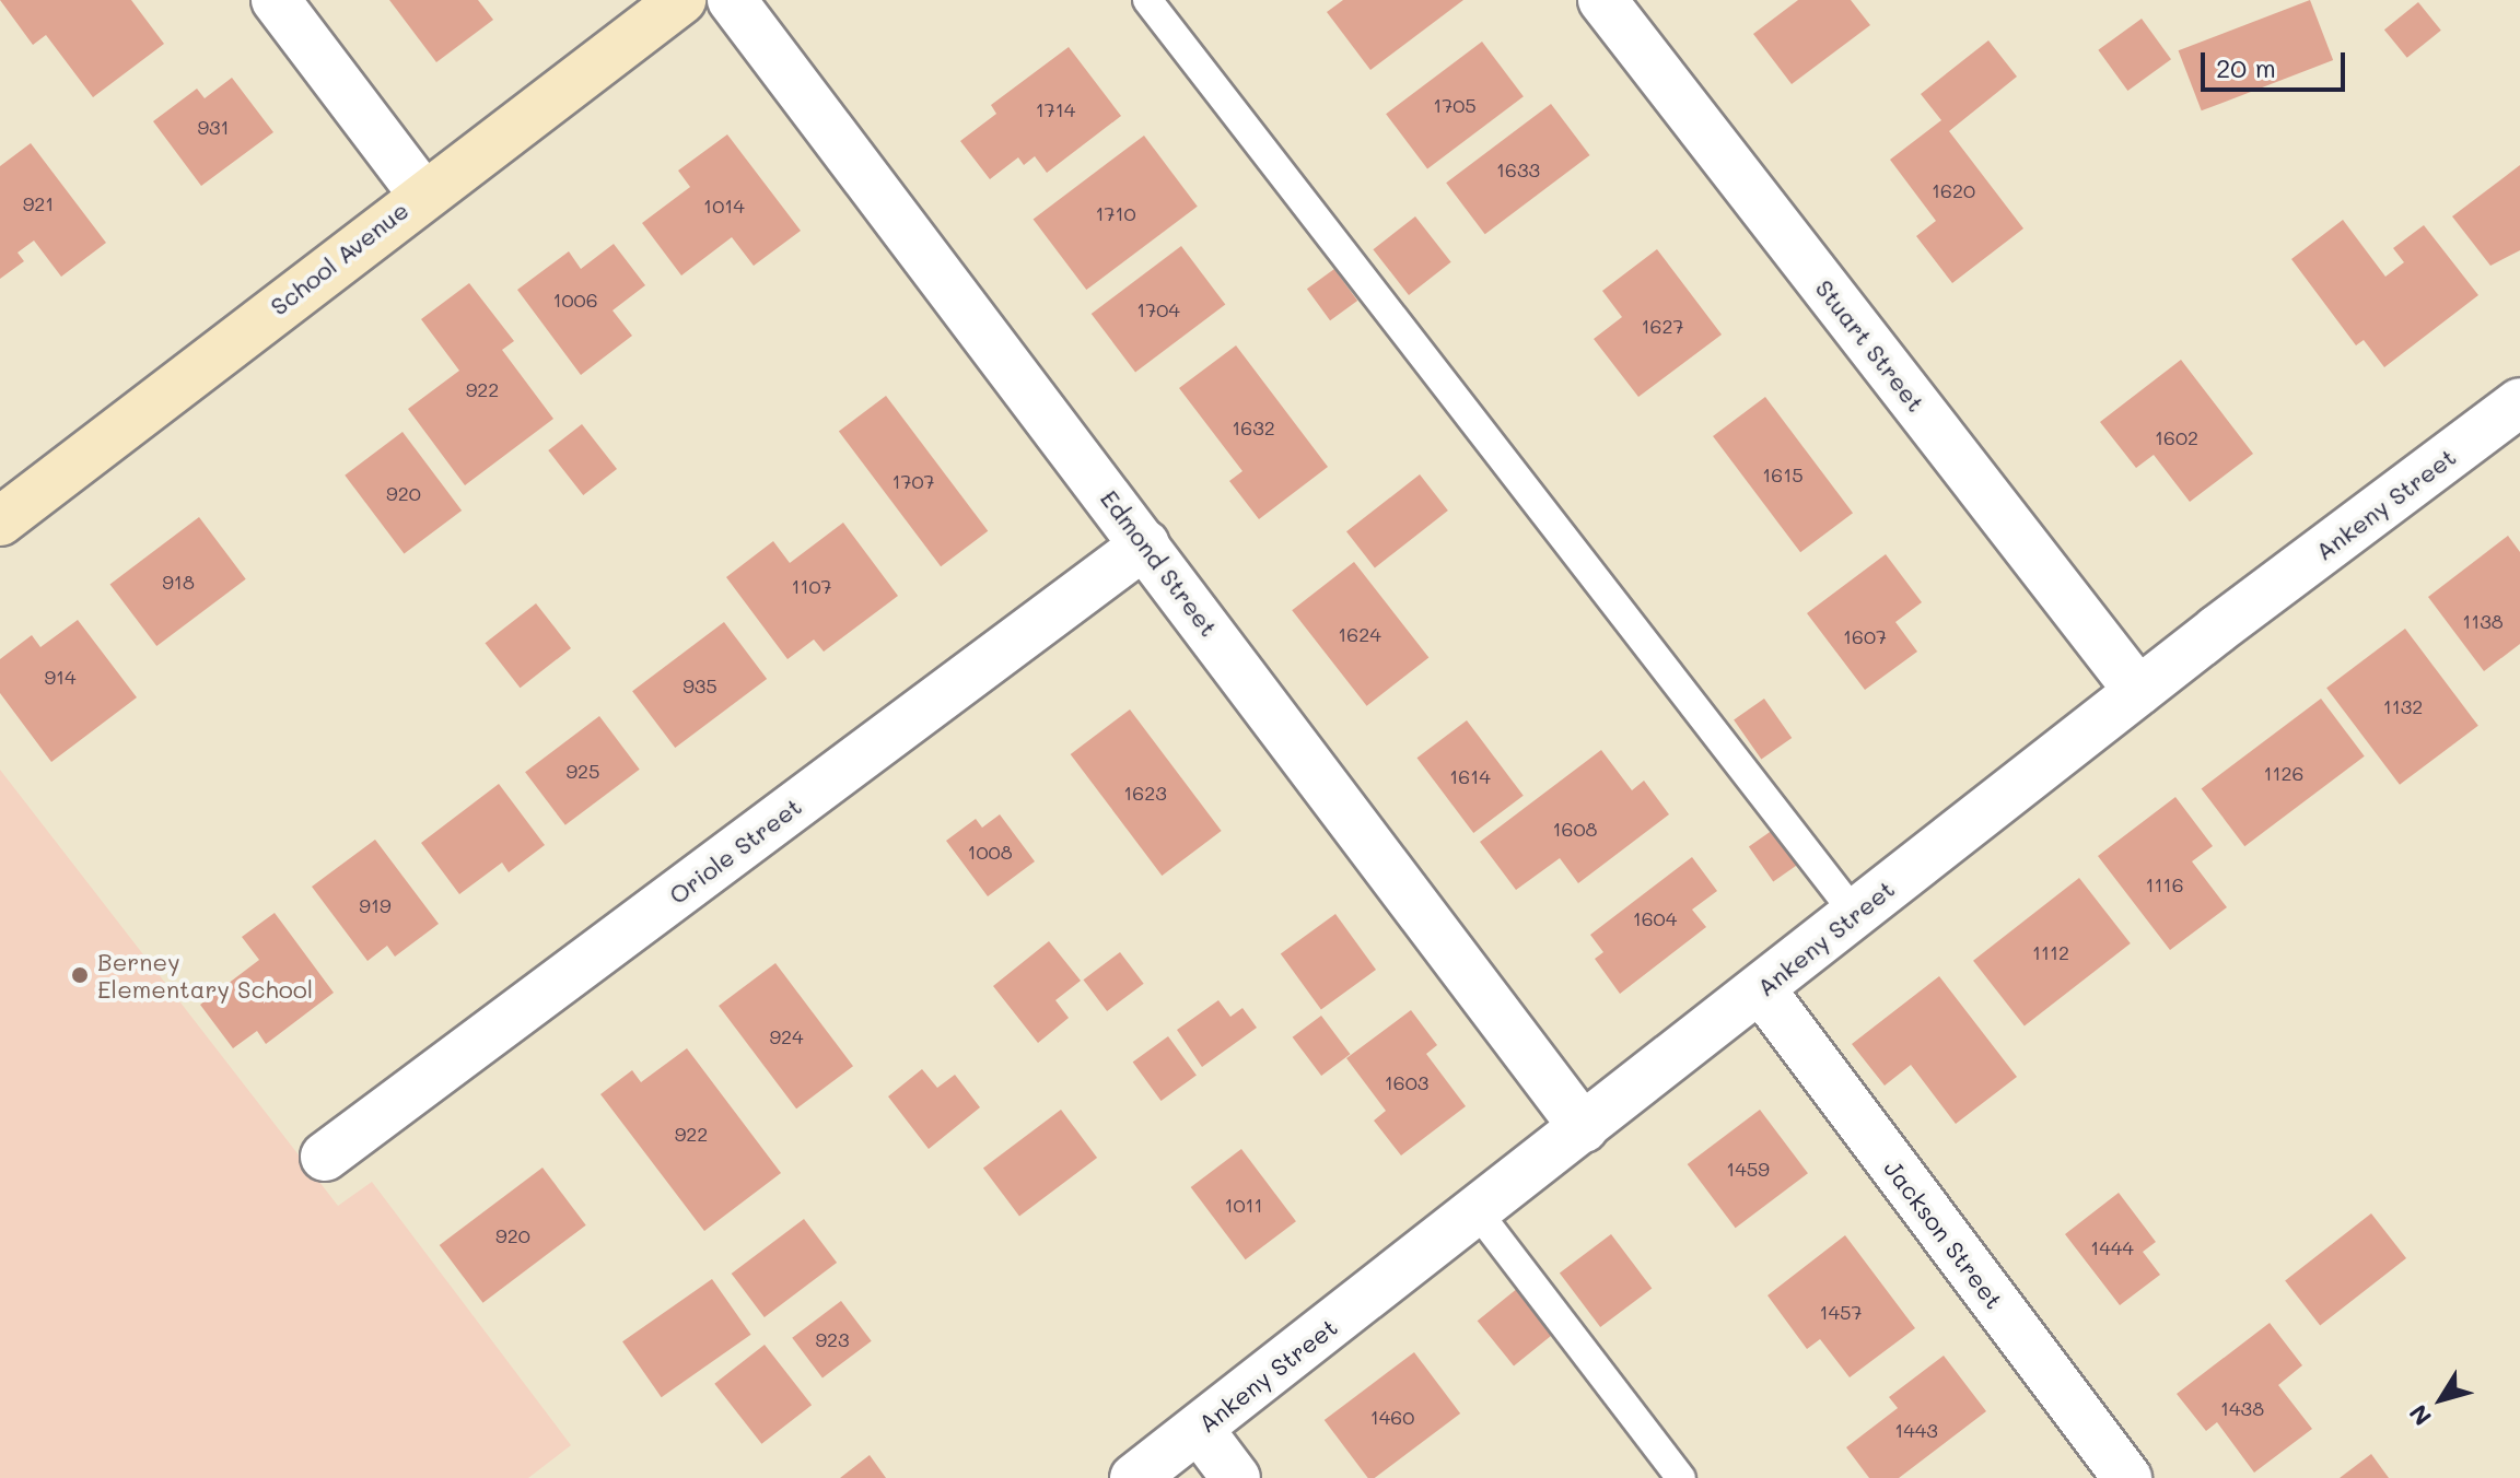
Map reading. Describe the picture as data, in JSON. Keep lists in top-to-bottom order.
{
  "streets": {
    "main road": ["School Avenue"],
    "street": [
      "Stuart Street",
      "Ankeny Street",
      "Edmond Street",
      "Oriole Street",
      "Jackson Street"
    ]
  },
  "crossings": [
    ["Stuart Street", "Ankeny Street"],
    ["Ankeny Street", "Edmond Street"],
    ["Ankeny Street", "Jackson Street"],
    ["Edmond Street", "Oriole Street"]
  ],
  "places": ["Berney Elementary School"],
  "house_numbers": [
    "1705",
    "1714",
    "931",
    "1633",
    "1620",
    "921",
    "1014",
    "1710",
    "1006",
    "1704",
    "1627",
    "922",
    "1632",
    "1602",
    "1615",
    "1707",
    "920",
    "918",
    "1107",
    "1138",
    "1624",
    "1607",
    "914",
    "935",
    "1132",
    "925",
    "1126",
    "1614",
    "1623",
    "1608",
    "1008",
    "1116",
    "919",
    "1604",
    "1112",
    "924",
    "1603",
    "922",
    "1459",
    "1011",
    "920",
    "1444",
    "1457",
    "923",
    "1438",
    "1460",
    "1443"
  ],
  "scale_bar": "20 m",
  "north": "bottom left"
}
